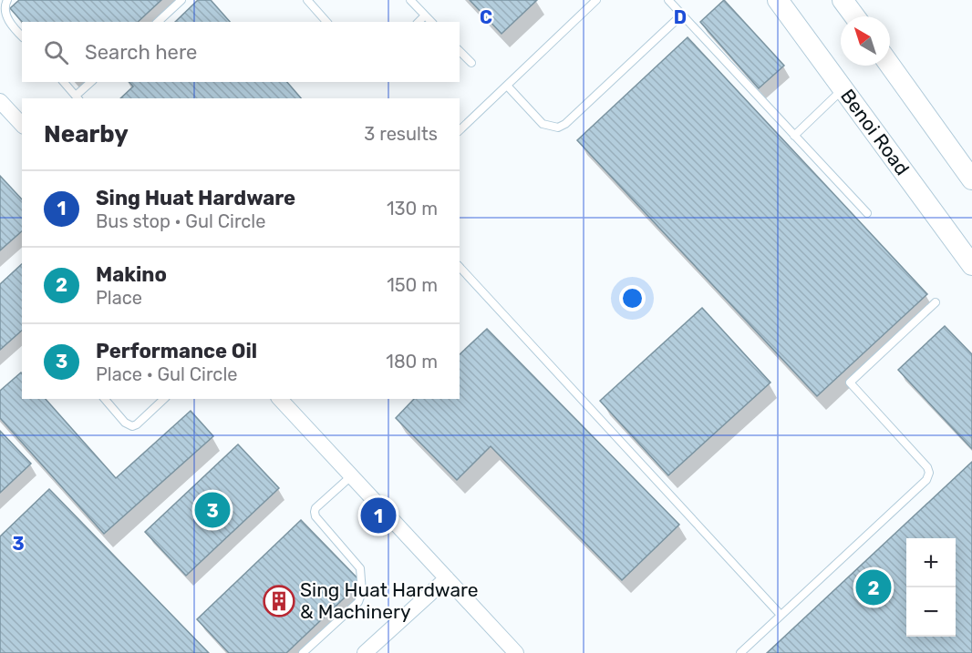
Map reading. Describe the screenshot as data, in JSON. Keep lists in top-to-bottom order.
{
  "streets": {
    "main road": ["Benoi Road"]
  },
  "places": {
    "building": ["Sing Huat Hardware & Machinery"]
  },
  "north": "top left",
  "page": {
    "search": "Search here",
    "heading": ["Nearby", "3 results"],
    "list": [
      {
        "mark": "1",
        "name": "Sing Huat Hardware",
        "note": "Bus stop · Gul Circle",
        "value": "130 m"
      },
      {
        "mark": "2",
        "name": "Makino",
        "note": "Place",
        "value": "150 m"
      },
      {
        "mark": "3",
        "name": "Performance Oil",
        "note": "Place · Gul Circle",
        "value": "180 m"
      }
    ],
    "pins": ["3", "1", "2"],
    "map_buttons": ["+", "−"]
  },
  "grid": {
    "columns": ["C", "D"],
    "rows": ["3"]
  }
}
